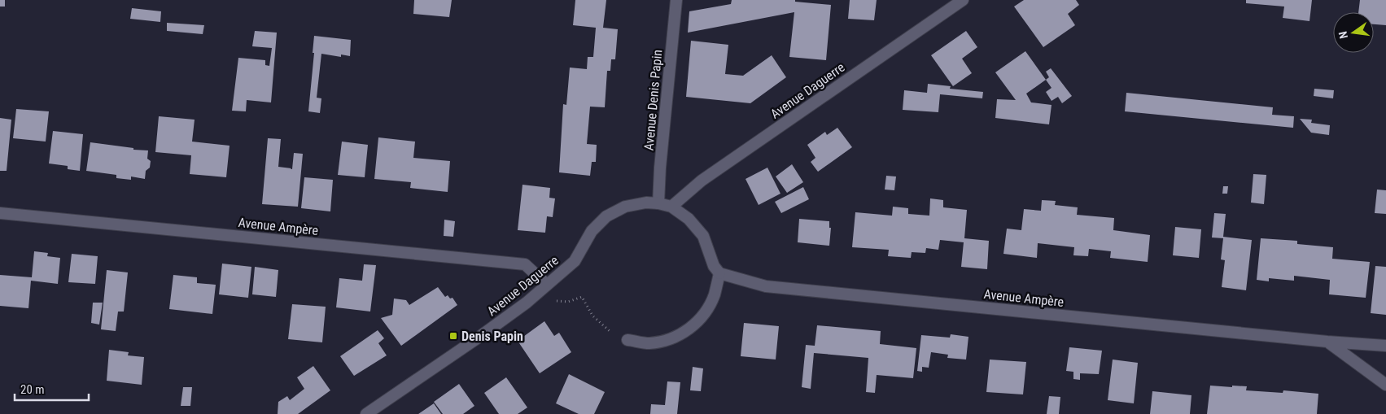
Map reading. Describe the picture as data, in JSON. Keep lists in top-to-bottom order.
{
  "streets": {
    "street": ["Avenue Daguerre", "Avenue Denis Papin", "Avenue Ampère"]
  },
  "crossings": [
    ["Avenue Daguerre", "Avenue Denis Papin"],
    ["Avenue Daguerre", "Avenue Ampère"]
  ],
  "places": {
    "transit": ["Denis Papin"]
  },
  "scale_bar": "20 m",
  "north": "left"
}
